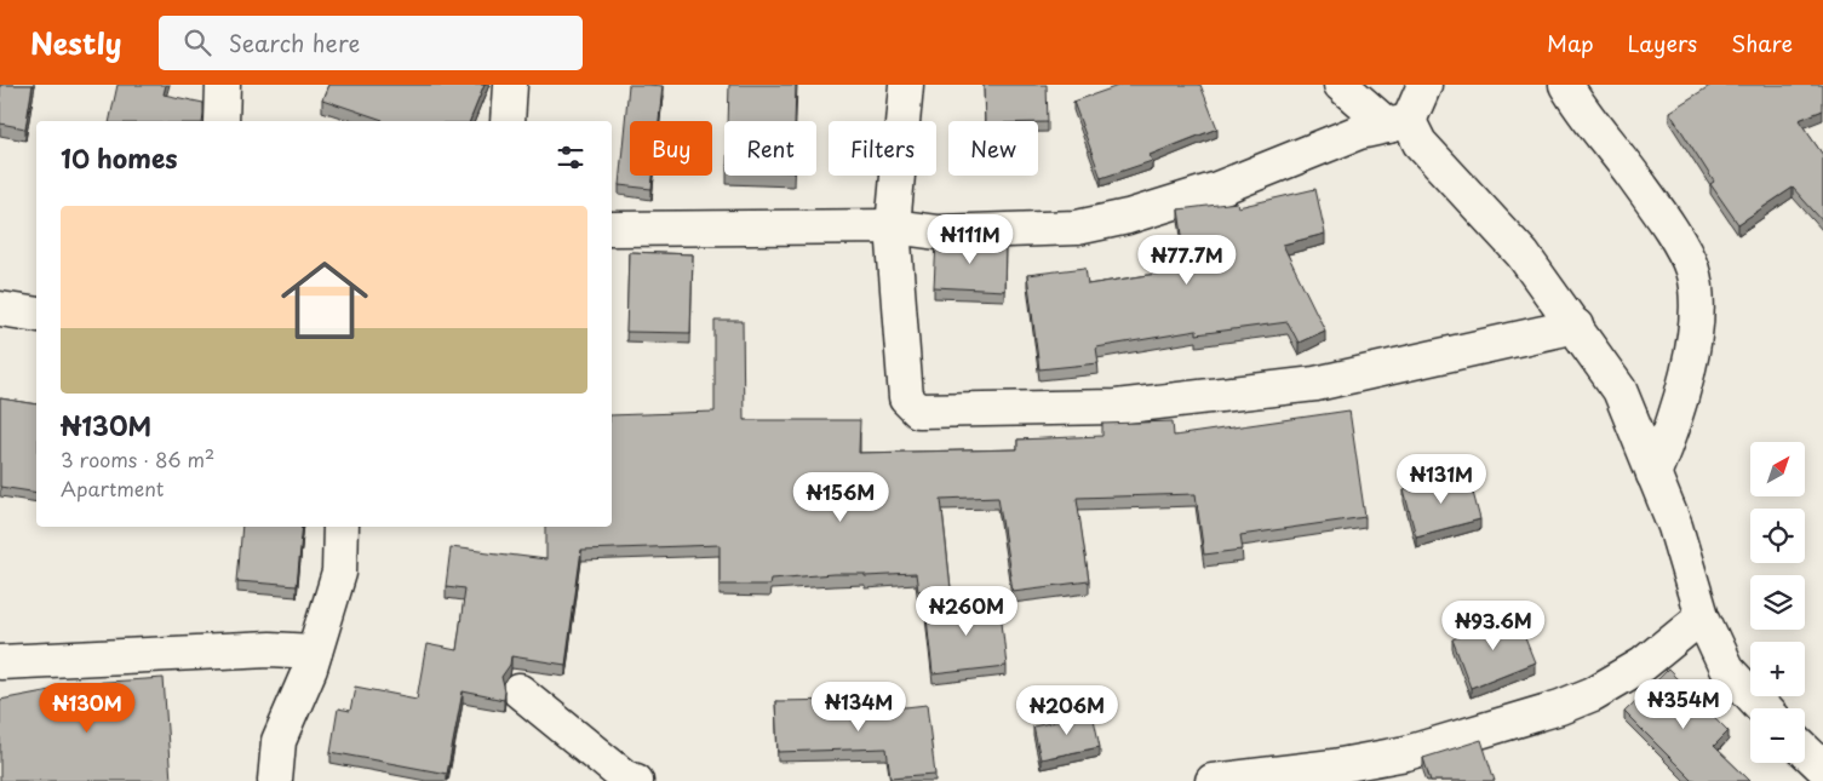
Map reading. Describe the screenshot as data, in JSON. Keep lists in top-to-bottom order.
{
  "north": "top right",
  "page": {
    "header": "Nestly",
    "search": "Search here",
    "nav": ["Map", "Layers", "Share"],
    "chip": [
      "Buy",
      "Rent",
      "Filters",
      "New"
    ],
    "heading": "10 homes",
    "list": [
      {
        "name": "₦130M",
        "note": "3 rooms · 86 m² · Apartment"
      }
    ],
    "price": [
      "₦111M",
      "₦77.7M",
      "₦131M",
      "₦156M",
      "₦260M",
      "₦93.6M",
      "₦354M",
      "₦134M",
      "₦130M",
      "₦206M"
    ],
    "map_buttons": ["+", "−"]
  }
}
